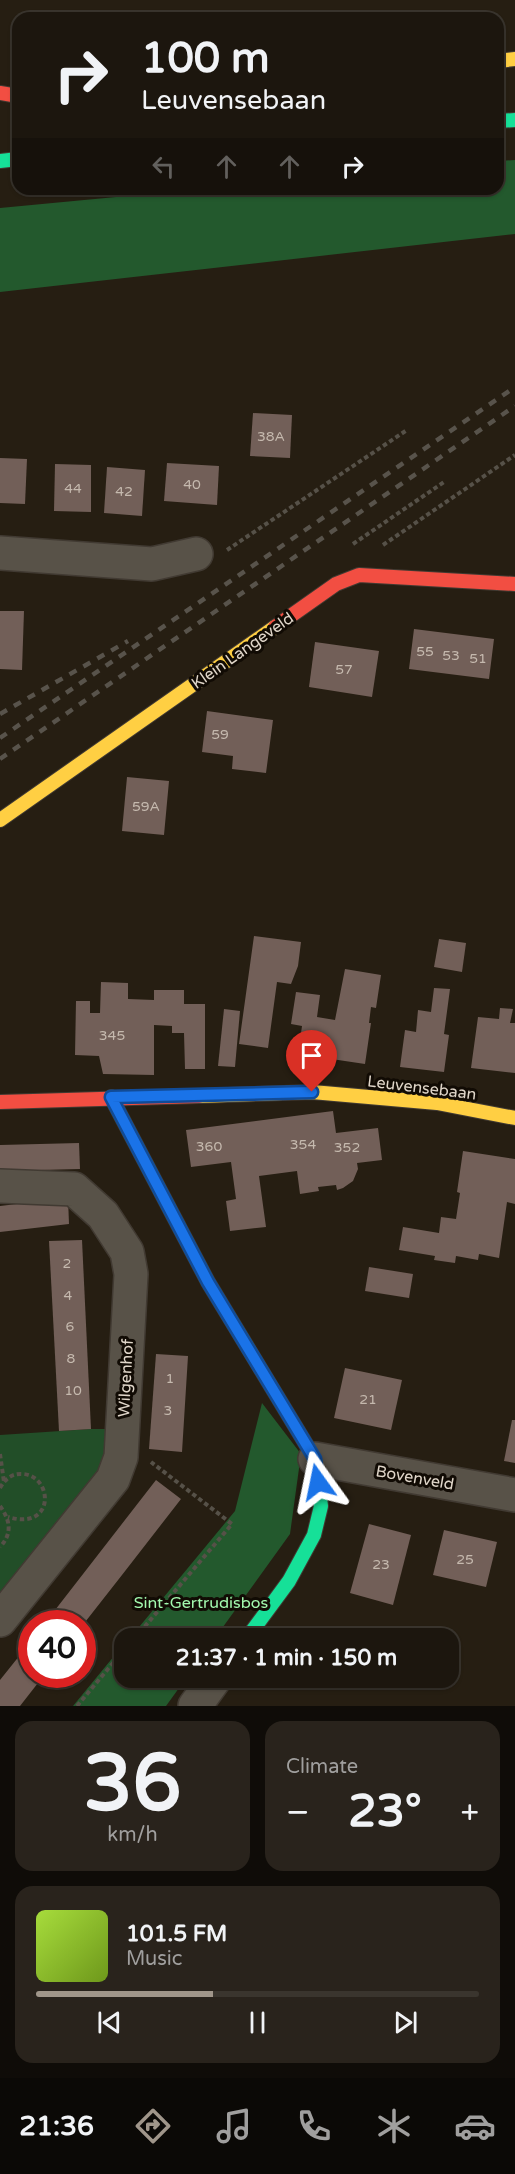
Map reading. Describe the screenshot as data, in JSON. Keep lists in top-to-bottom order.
{
  "streets": {
    "main road": ["Klein Langeveld", "Leuvensebaan"],
    "street": ["Wilgenhof", "Bovenveld"]
  },
  "parks": ["Sint-Gertrudisbos"],
  "house_numbers": [
    "38A",
    "40",
    "44",
    "42",
    "55",
    "53",
    "51",
    "57",
    "59",
    "59A",
    "345",
    "354",
    "360",
    "352",
    "2",
    "4",
    "6",
    "8",
    "1",
    "10",
    "21",
    "3",
    "25",
    "23"
  ],
  "page": {
    "turn": ["100 m", "Leuvensebaan"],
    "limit": "40",
    "trip": "21:37 · 1 min · 150 m",
    "tile": [
      ["36", "km/h"],
      "Climate"
    ],
    "heat": ["−", "23°", "+"],
    "song": ["101.5 FM", "Music"],
    "tabs": "21:36"
  }
}
